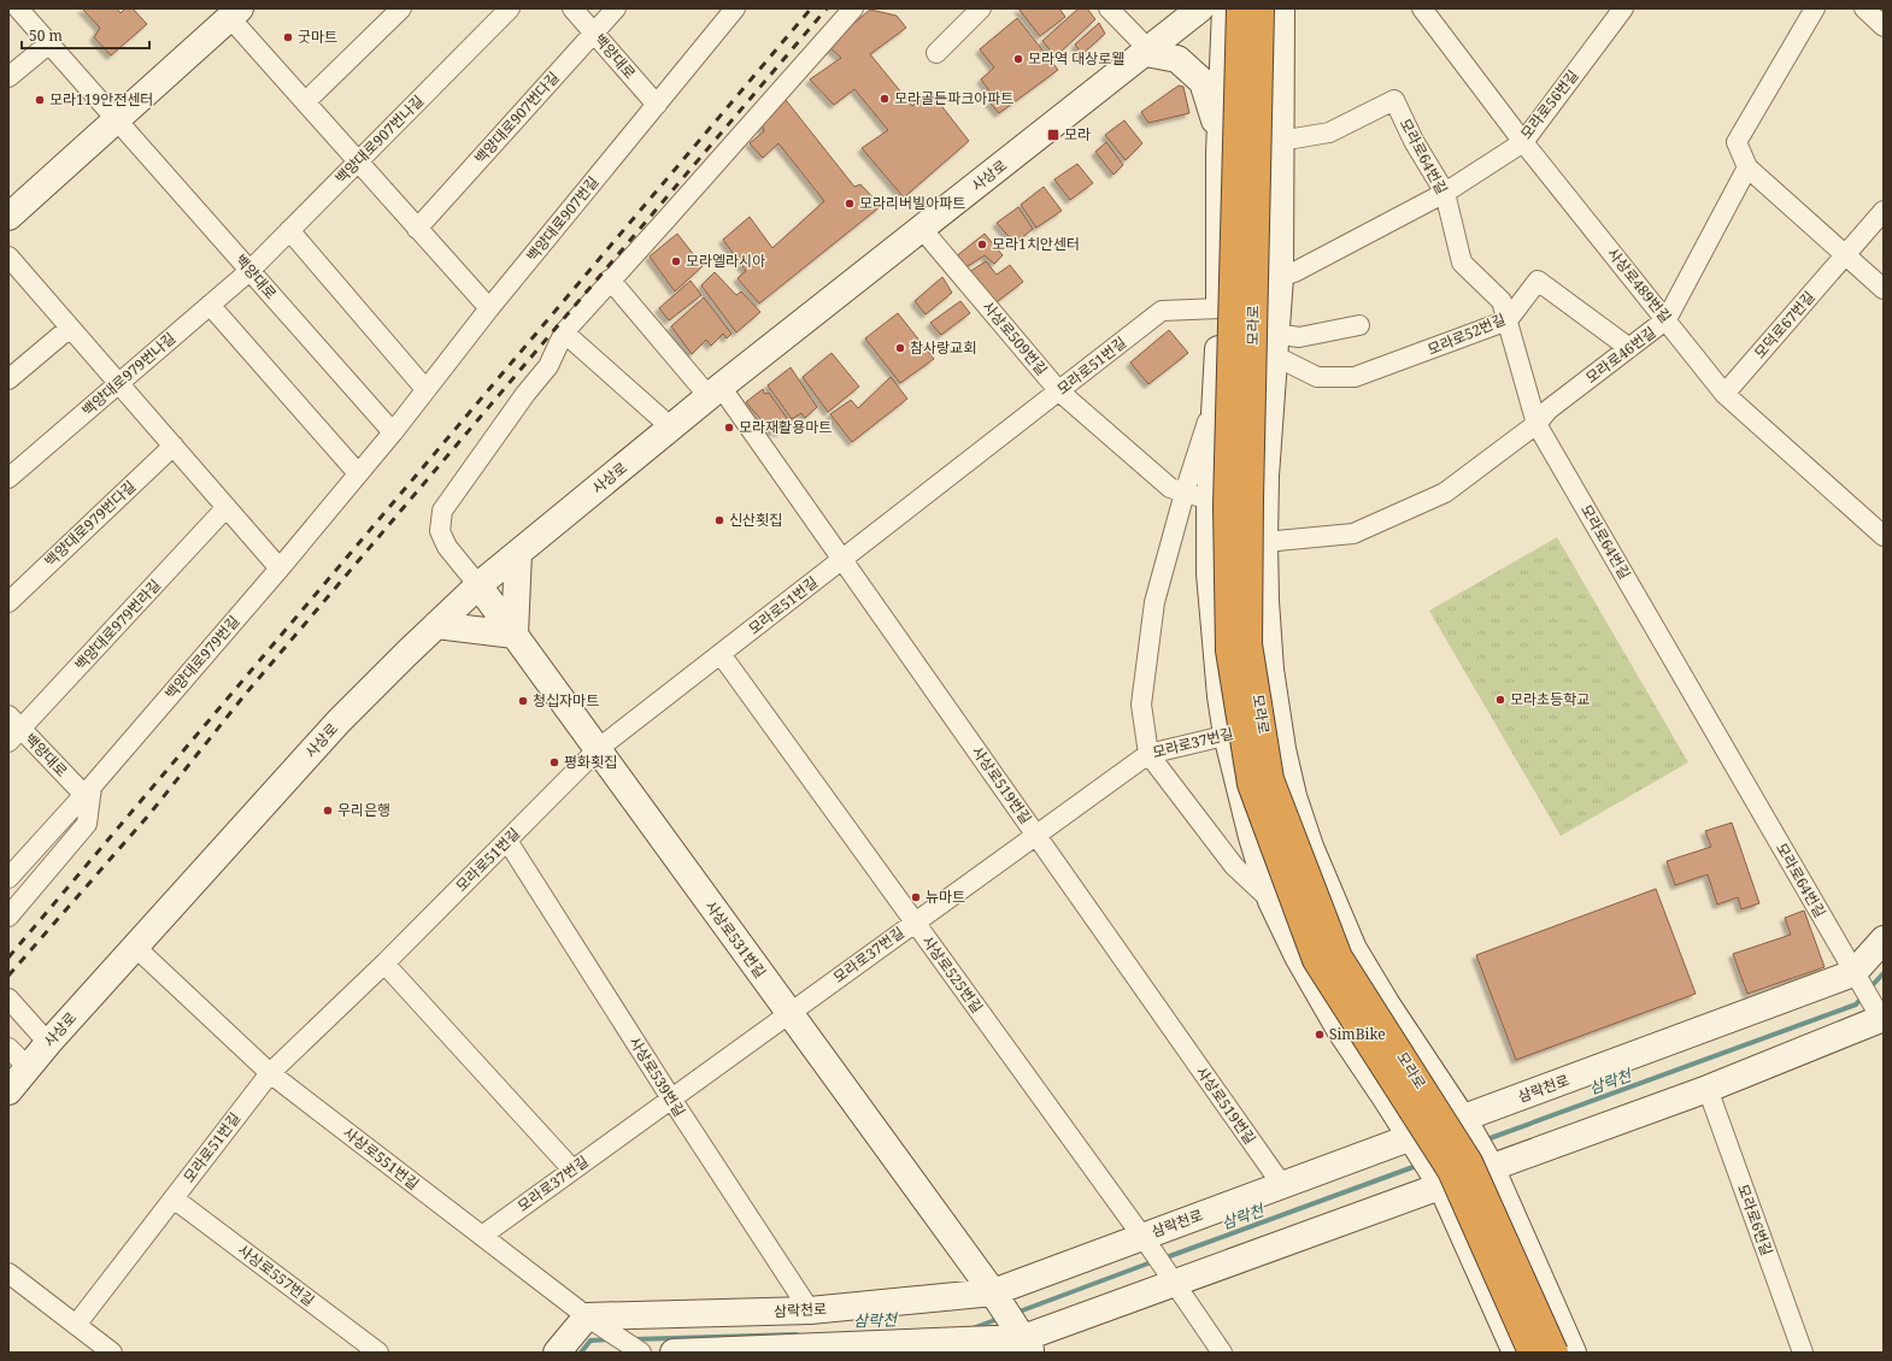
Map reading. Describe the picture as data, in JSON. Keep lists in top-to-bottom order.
{
  "streets": {
    "highway": ["모라로"],
    "main road": ["사상로", "사상로531번길", "삼락천로"],
    "street": [
      "백양대로",
      "모라로56번길",
      "백양대로907번다길",
      "백양대로907번나길",
      "모라로64번길",
      "백양대로907번길",
      "사상로489번길",
      "모덕로67번길",
      "모라로52번길",
      "사상로509번길",
      "모라로46번길",
      "모라로51번길",
      "백양대로979번나길",
      "백양대로979번다길",
      "백양대로979번라길",
      "백양대로979번길",
      "모라로37번길",
      "사상로519번길",
      "사상로525번길",
      "사상로539번길",
      "사상로551번길",
      "모라로6번길",
      "사상로557번길"
    ]
  },
  "crossings": [
    ["백양대로", "백양대로907번다길"],
    ["백양대로", "백양대로907번나길"],
    ["백양대로", "백양대로907번길"],
    ["백양대로", "백양대로979번나길"],
    ["백양대로", "백양대로979번라길"],
    ["백양대로", "백양대로979번길"],
    ["모라로56번길", "모라로64번길"],
    ["모라로56번길", "사상로489번길"],
    ["모라로56번길", "모라로"],
    ["백양대로907번나길", "백양대로979번나길"],
    ["모라로64번길", "모라로"],
    ["모라로64번길", "모라로52번길"],
    ["모라로64번길", "모라로46번길"],
    ["모라로64번길", "삼락천로"],
    ["사상로", "사상로509번길"],
    ["사상로", "사상로519번길"],
    ["사상로", "사상로531번길"],
    ["사상로", "사상로551번길"],
    ["백양대로907번길", "백양대로979번길"],
    ["사상로489번길", "모덕로67번길"],
    ["사상로489번길", "모라로46번길"],
    ["모라로", "모라로52번길"],
    ["모라로", "모라로46번길"],
    ["모라로", "모라로37번길"],
    ["모라로", "삼락천로"],
    ["모라로52번길", "모라로46번길"],
    ["사상로509번길", "모라로51번길"],
    ["모라로51번길", "사상로519번길"],
    ["모라로51번길", "사상로531번길"],
    ["모라로51번길", "사상로525번길"],
    ["모라로51번길", "사상로539번길"],
    ["모라로51번길", "사상로551번길"],
    ["모라로51번길", "사상로557번길"],
    ["모라로37번길", "사상로519번길"],
    ["모라로37번길", "사상로531번길"],
    ["모라로37번길", "사상로525번길"],
    ["모라로37번길", "사상로539번길"],
    ["모라로37번길", "사상로551번길"],
    ["사상로519번길", "삼락천로"],
    ["사상로531번길", "삼락천로"],
    ["사상로525번길", "삼락천로"],
    ["사상로539번길", "삼락천로"],
    ["삼락천로", "사상로551번길"],
    ["삼락천로", "모라로6번길"]
  ],
  "water": ["삼락천"],
  "places": {
    "other": [
      "굿마트",
      "모라역 대상로웰",
      "모라골든파크아파트",
      "모라119안전센터",
      "모라리버빌아파트",
      "모라1치안센터",
      "모라엘라시아",
      "참사랑교회",
      "모라재활용마트",
      "신산횟집",
      "모라초등학교",
      "청십자마트",
      "평화횟집",
      "우리은행",
      "뉴마트",
      "SimBike"
    ],
    "transit": ["모라"]
  },
  "scale_bar": "50 m"
}
